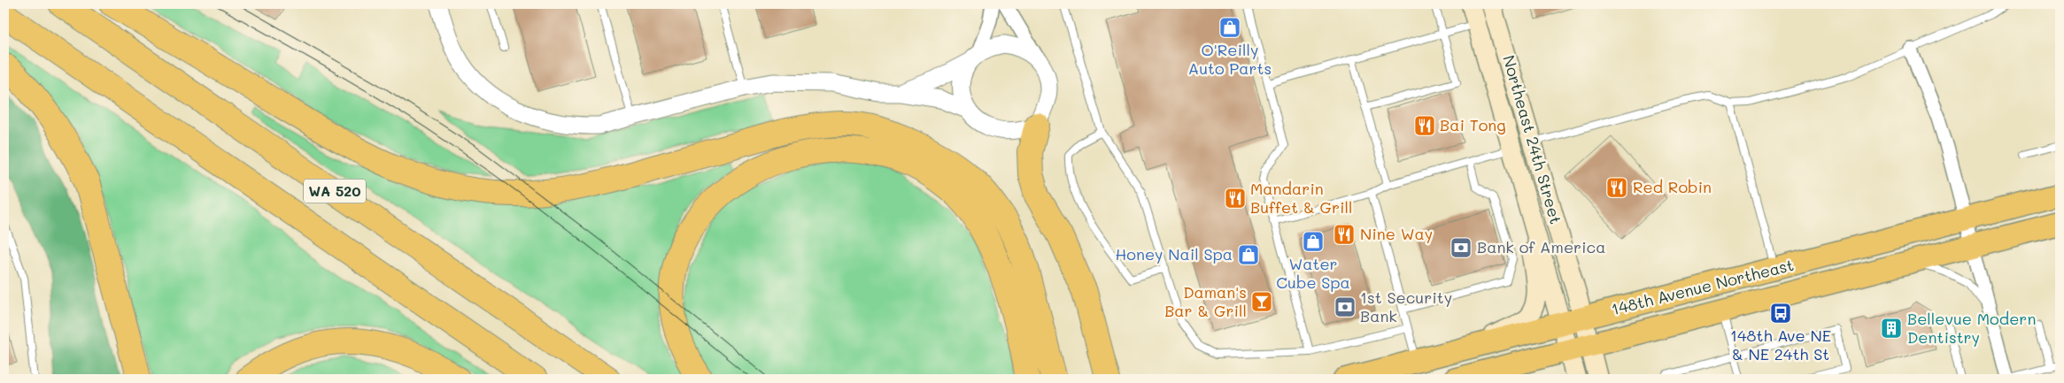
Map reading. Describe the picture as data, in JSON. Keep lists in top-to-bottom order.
{
  "streets": {
    "highway": ["WA 520"],
    "main road": ["Northeast 24th Street", "148th Avenue Northeast"]
  },
  "crossings": [
    ["Northeast 24th Street", "148th Avenue Northeast"]
  ],
  "places": {
    "shop": ["O'Reilly Auto Parts", "Water Cube Spa", "Honey Nail Spa"],
    "restaurant": [
      "Bai Tong",
      "Red Robin",
      "Mandarin Buffet & Grill",
      "Nine Way"
    ],
    "bank": ["Bank of America", "1st Security Bank"],
    "bar": ["Daman's Bar & Grill"],
    "bus stop": ["148th Ave NE & NE 24th St"],
    "building": ["Bellevue Modern Dentistry"]
  }
}
